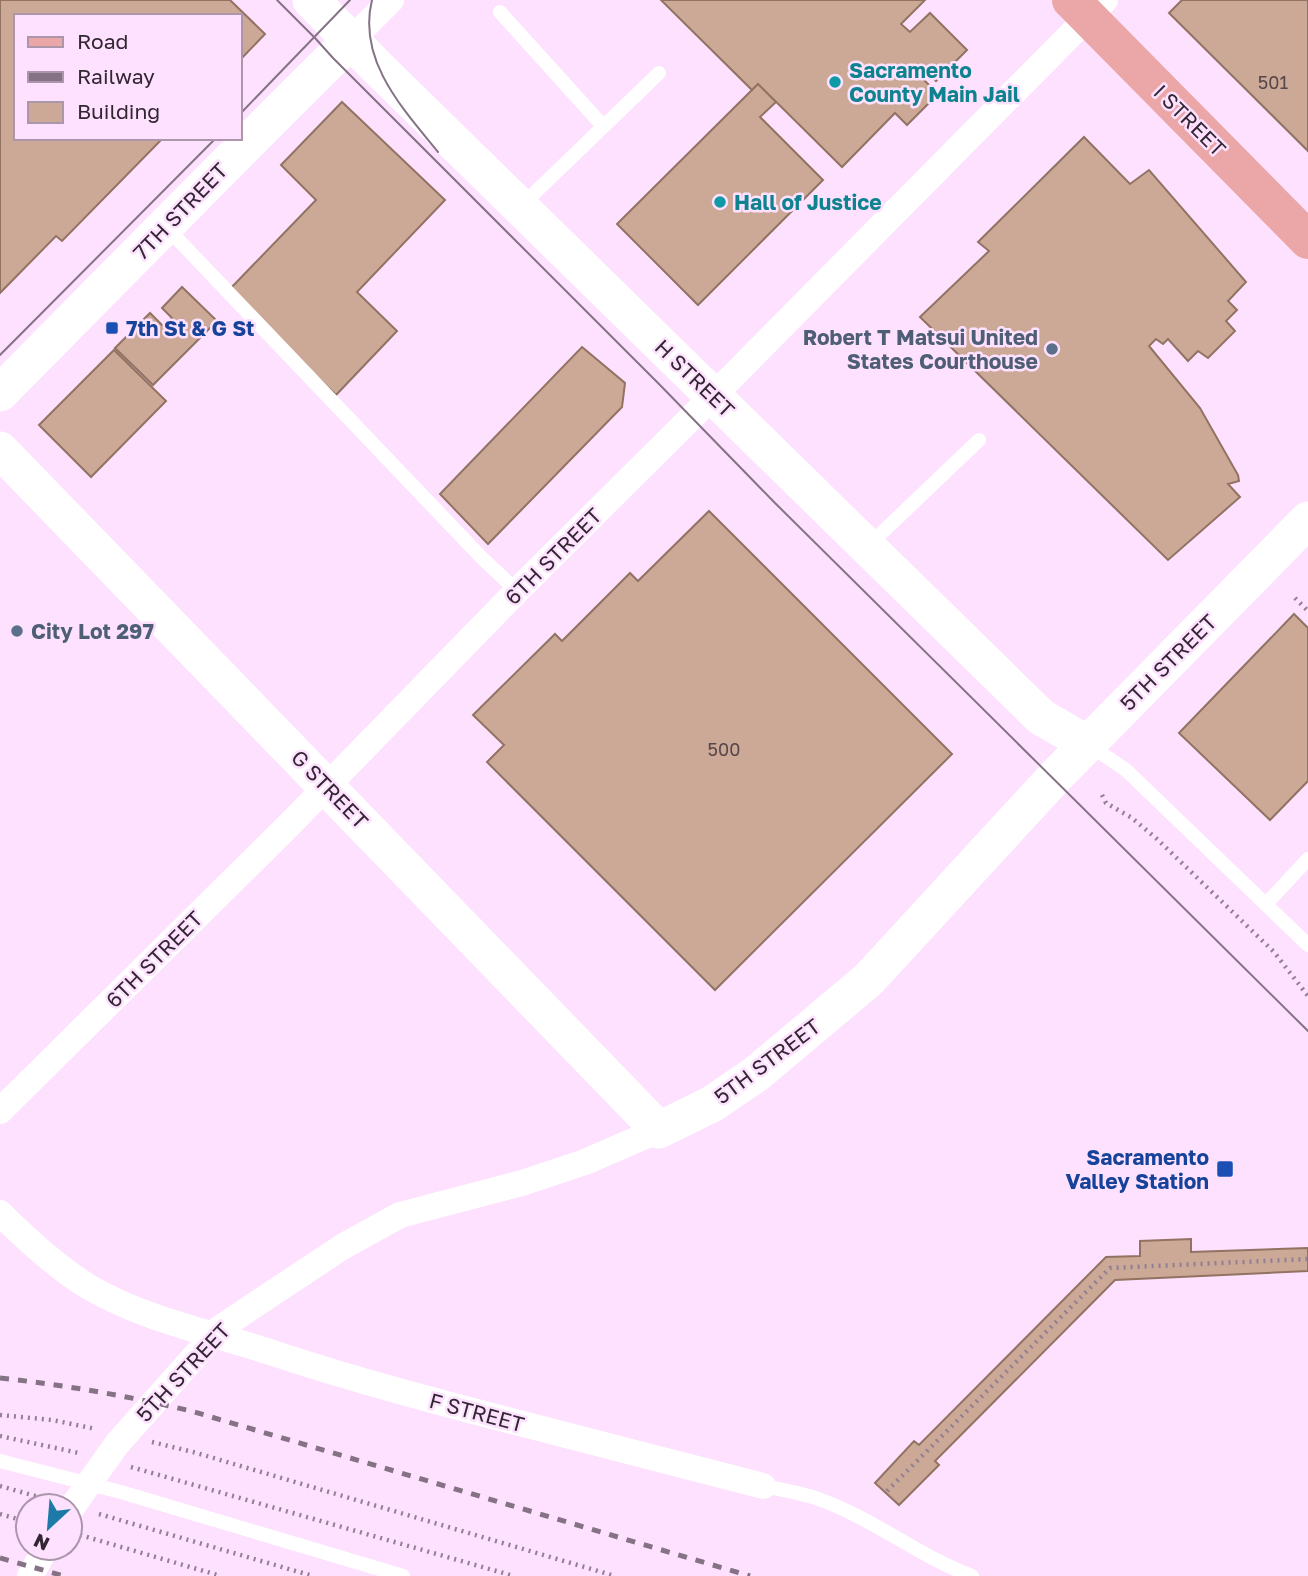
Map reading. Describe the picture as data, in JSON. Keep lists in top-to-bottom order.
{
  "streets": {
    "main road": [
      "I STREET",
      "7TH STREET",
      "H STREET",
      "5TH STREET",
      "G STREET"
    ],
    "street": ["6TH STREET", "F STREET"]
  },
  "crossings": [
    ["I STREET", "6TH STREET"],
    ["7TH STREET", "H STREET"],
    ["H STREET", "6TH STREET"],
    ["H STREET", "5TH STREET"],
    ["6TH STREET", "G STREET"],
    ["5TH STREET", "G STREET"]
  ],
  "places": {
    "other": [
      "Sacramento County Main Jail",
      "Hall of Justice",
      "Robert T Matsui United States Courthouse",
      "City Lot 297"
    ],
    "transit": ["7th St & G St", "Sacramento Valley Station"]
  },
  "house_numbers": ["501", "500"],
  "legend": ["Road", "Railway", "Building"],
  "north": "bottom left"
}
